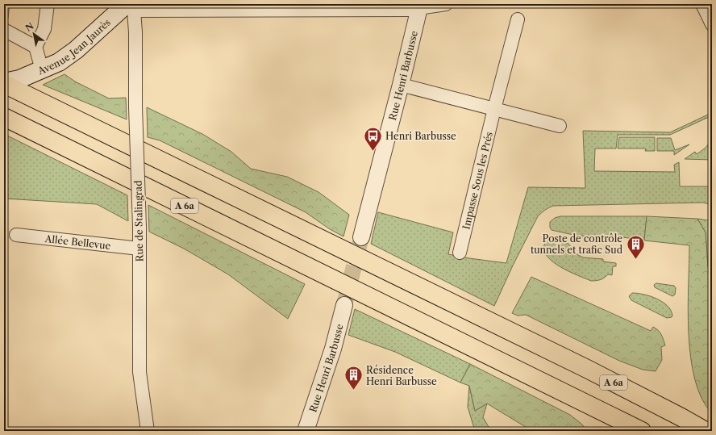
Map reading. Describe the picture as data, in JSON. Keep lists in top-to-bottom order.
{
  "streets": {
    "highway": ["A 6a"],
    "main road": ["Avenue Jean Jaurès"],
    "street": [
      "Rue Henri Barbusse",
      "Impasse Sous les Prés",
      "Rue de Stalingrad",
      "Allée Bellevue"
    ]
  },
  "crossings": [
    ["Avenue Jean Jaurès", "A 6a"],
    ["Avenue Jean Jaurès", "Rue de Stalingrad"],
    ["Rue de Stalingrad", "Allée Bellevue"]
  ],
  "places": {
    "bus stop": ["Henri Barbusse"],
    "building": ["Poste de contrôle tunnels et trafic Sud", "Résidence Henri Barbusse"]
  },
  "north": "top left"
}
